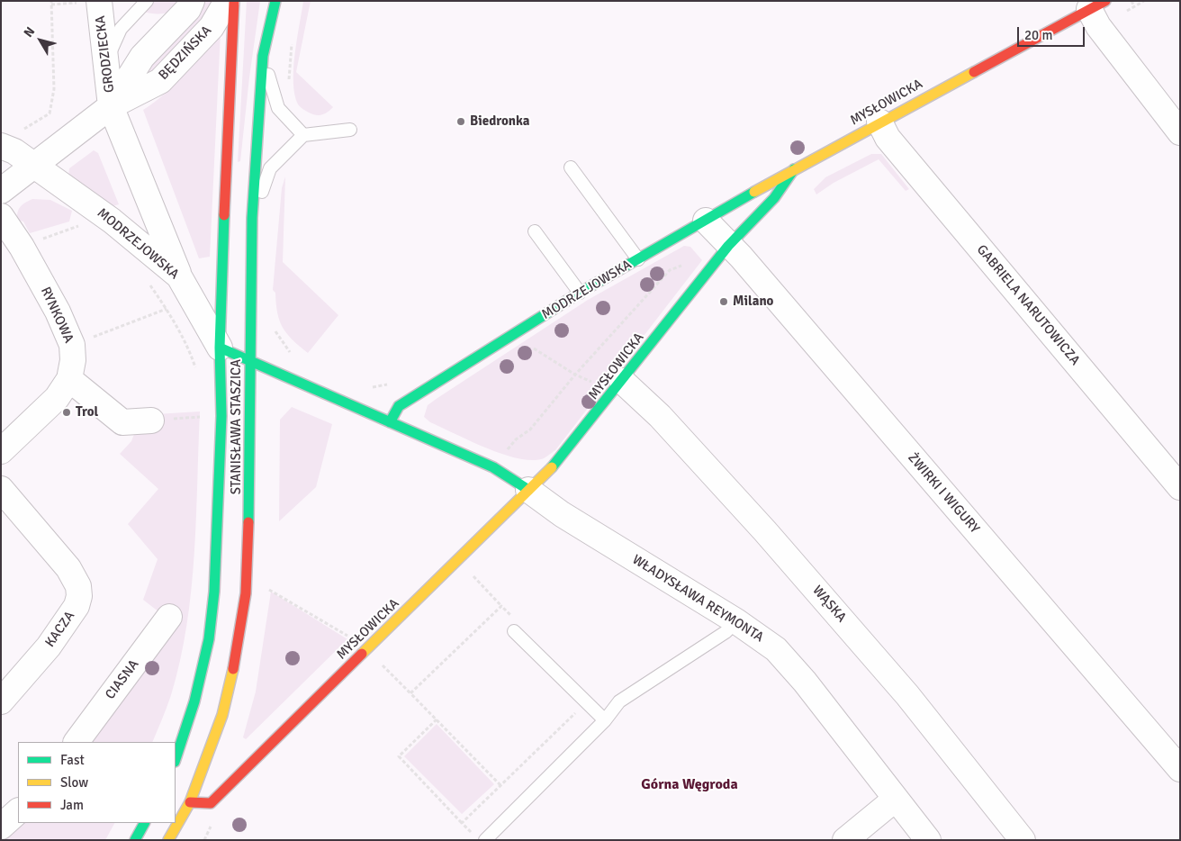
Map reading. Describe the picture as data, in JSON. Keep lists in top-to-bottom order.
{
  "streets": {
    "street": [
      "BĘDZIŃSKA",
      "GRODZIECKA",
      "MYSŁOWICKA",
      "MODRZEJOWSKA",
      "GABRIELA NARUTOWICZA",
      "RYNKOWA",
      "STANISŁAWA STASZICA",
      "ŻWIRKI I WIGURY",
      "WŁADYSŁAWA REYMONTA",
      "WĄSKA",
      "KACZA",
      "CIASNA"
    ]
  },
  "crossings": [
    ["BĘDZIŃSKA", "GRODZIECKA"],
    ["BĘDZIŃSKA", "MODRZEJOWSKA"],
    ["GRODZIECKA", "MODRZEJOWSKA"],
    ["MYSŁOWICKA", "MODRZEJOWSKA"],
    ["MYSŁOWICKA", "GABRIELA NARUTOWICZA"],
    ["MYSŁOWICKA", "STANISŁAWA STASZICA"],
    ["MYSŁOWICKA", "ŻWIRKI I WIGURY"],
    ["MYSŁOWICKA", "WŁADYSŁAWA REYMONTA"],
    ["MYSŁOWICKA", "WĄSKA"],
    ["MODRZEJOWSKA", "STANISŁAWA STASZICA"],
    ["MODRZEJOWSKA", "ŻWIRKI I WIGURY"]
  ],
  "districts": ["Górna Węgroda"],
  "places": ["Biedronka", "Milano", "Trol"],
  "legend": ["Fast", "Slow", "Jam"],
  "scale_bar": "20 m",
  "north": "top left"
}
